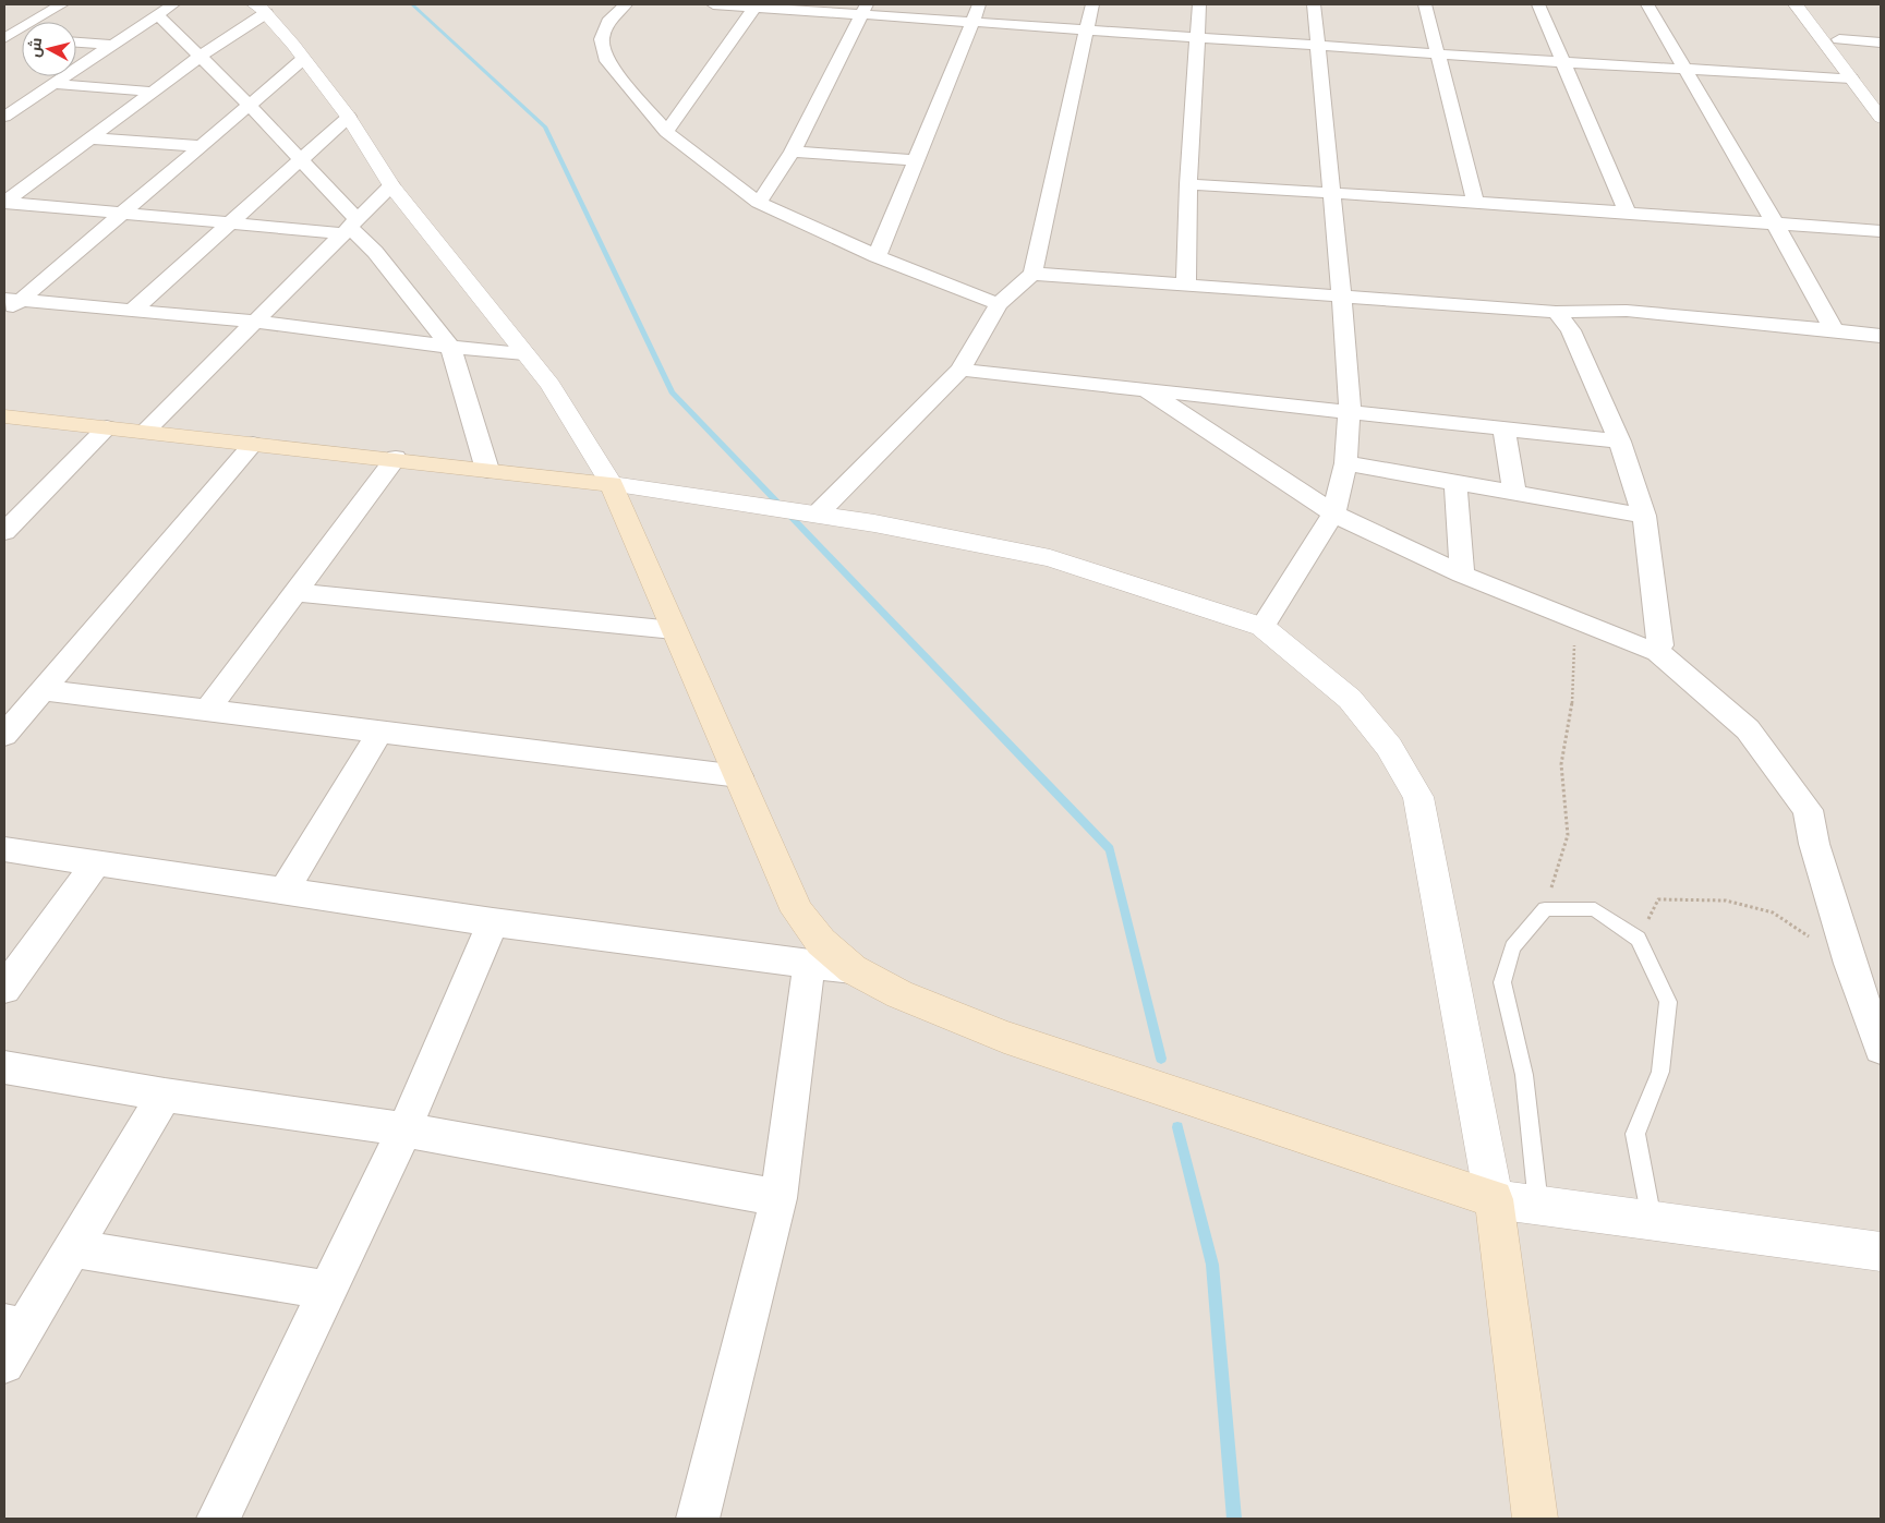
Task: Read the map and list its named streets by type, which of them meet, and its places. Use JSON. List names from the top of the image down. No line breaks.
{"north":"left"}
